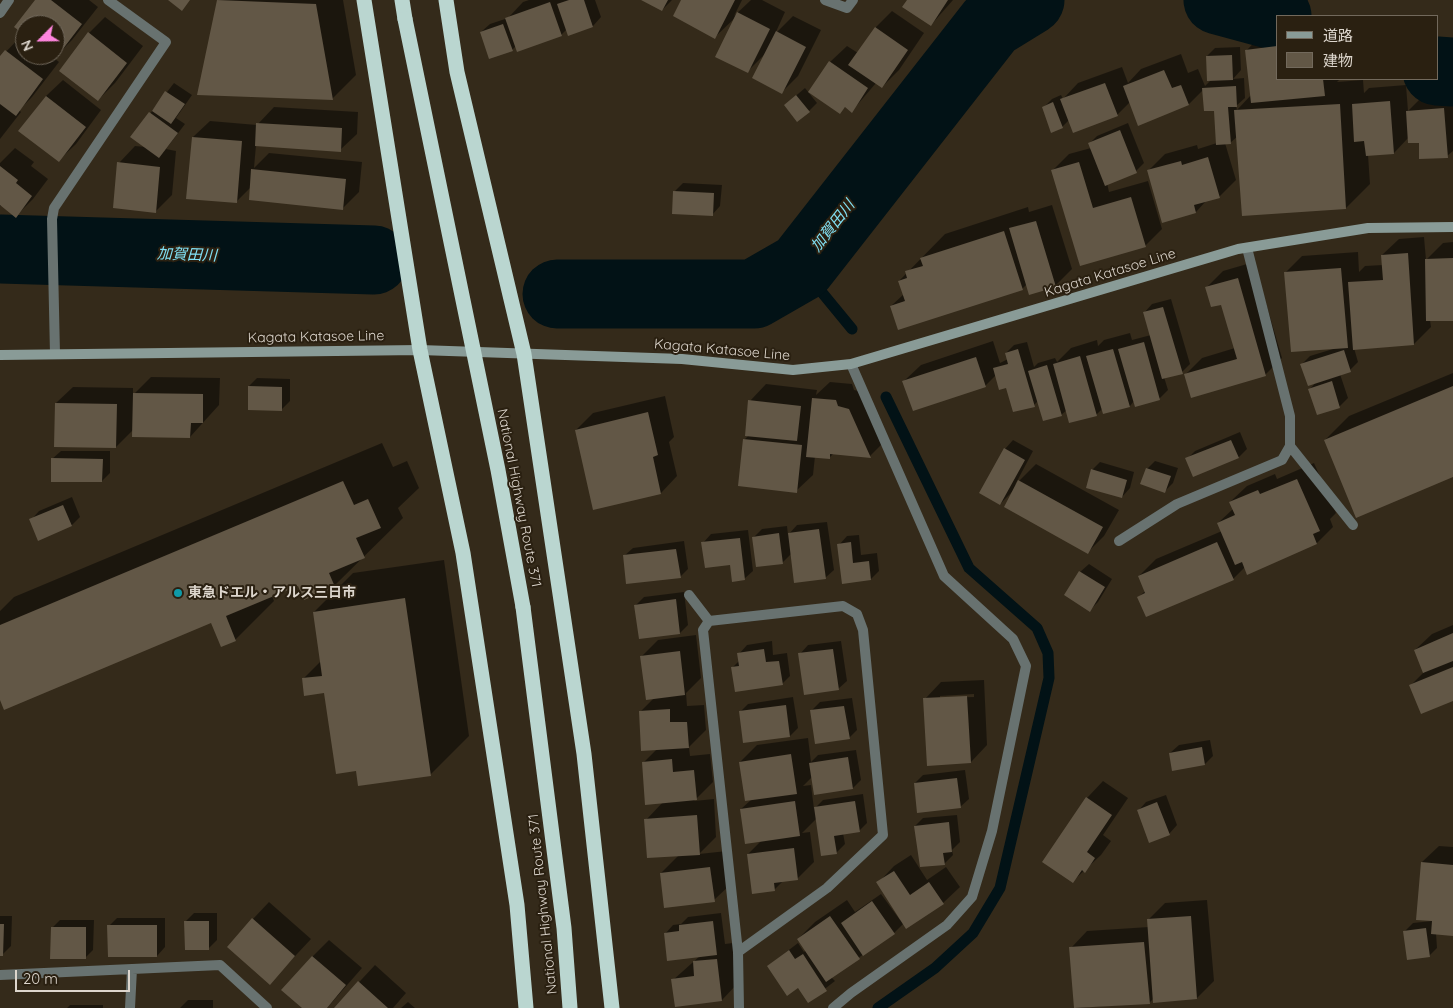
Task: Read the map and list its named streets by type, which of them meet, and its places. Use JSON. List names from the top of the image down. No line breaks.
{"streets":{"highway":["National Highway Route 371"],"main road":["Kagata Katasoe Line"]},"water":["加賀田川"],"places":["東急ドエル・アルス三日市"],"legend":["道路","建物"],"scale_bar":"20 m","north":"bottom left"}
